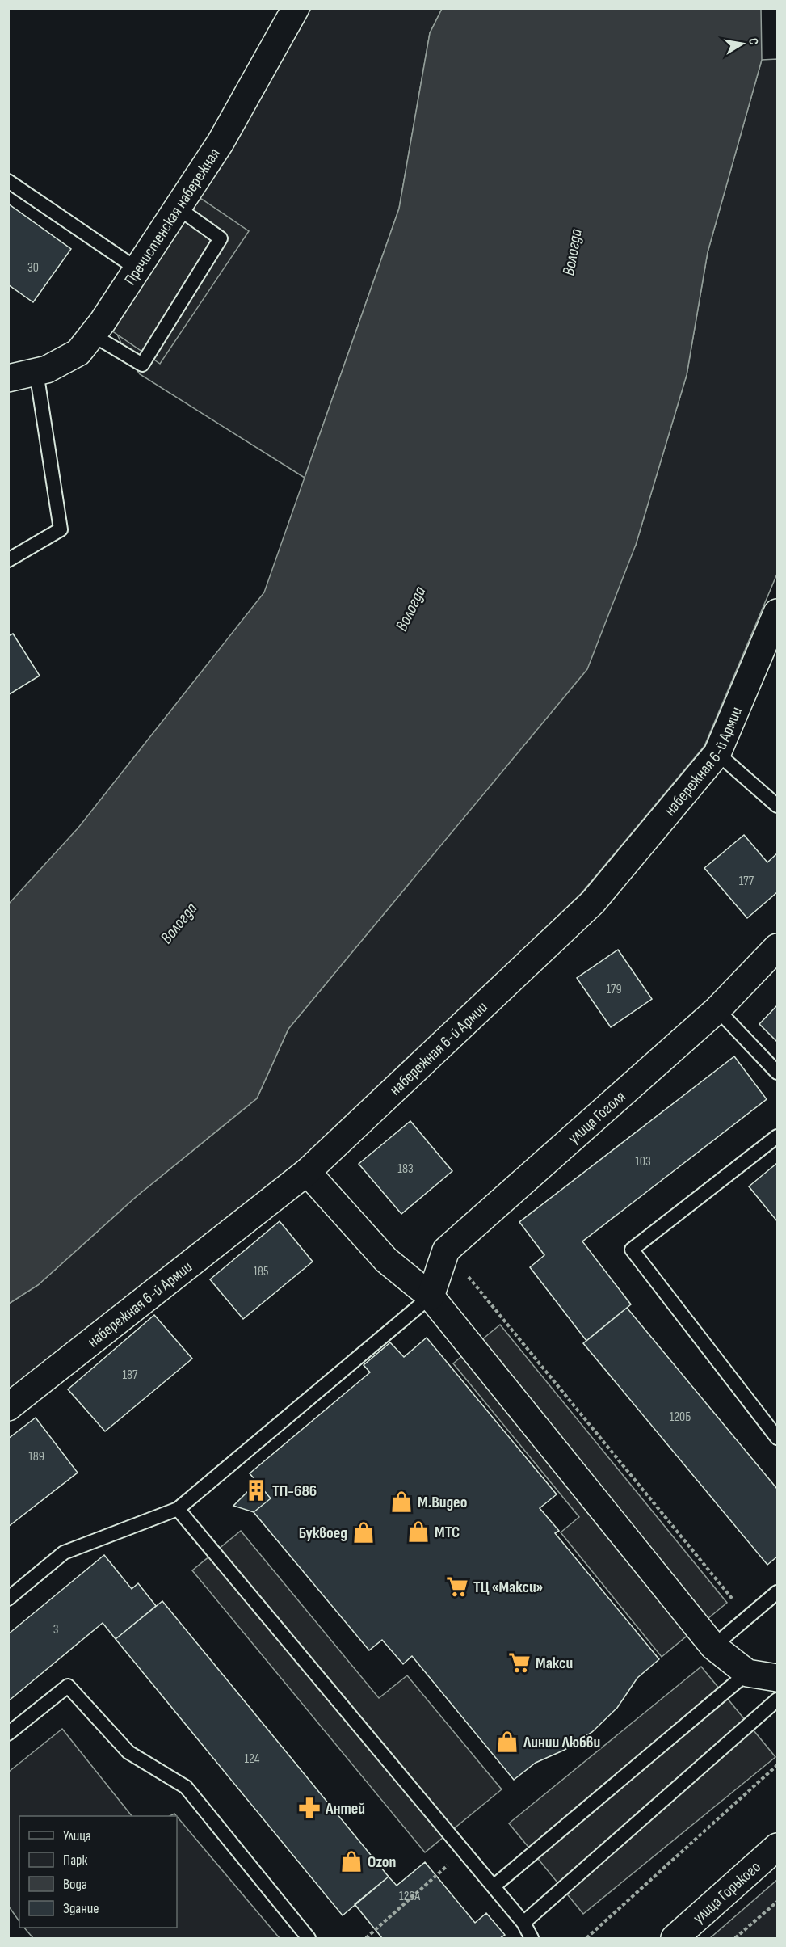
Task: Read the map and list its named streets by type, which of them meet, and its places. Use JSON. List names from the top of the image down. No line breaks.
{"streets":{"street":["Пречистенская набережная","набережная 6-й Армии","улица Гоголя","улица Горького"]},"water":["Вологда"],"places":{"building":["ТП-686"],"shop":["М.Видео","МТС","Буквоед","Линии Любви","Ozon"],"supermarket":["ТЦ «Макси»","Макси"],"pharmacy":["Антей"]},"house_numbers":["30","177","179","103","183","185","187","120Б","189","3","124","126А"],"legend":["Улица","Парк","Вода","Здание"],"north":"right"}
